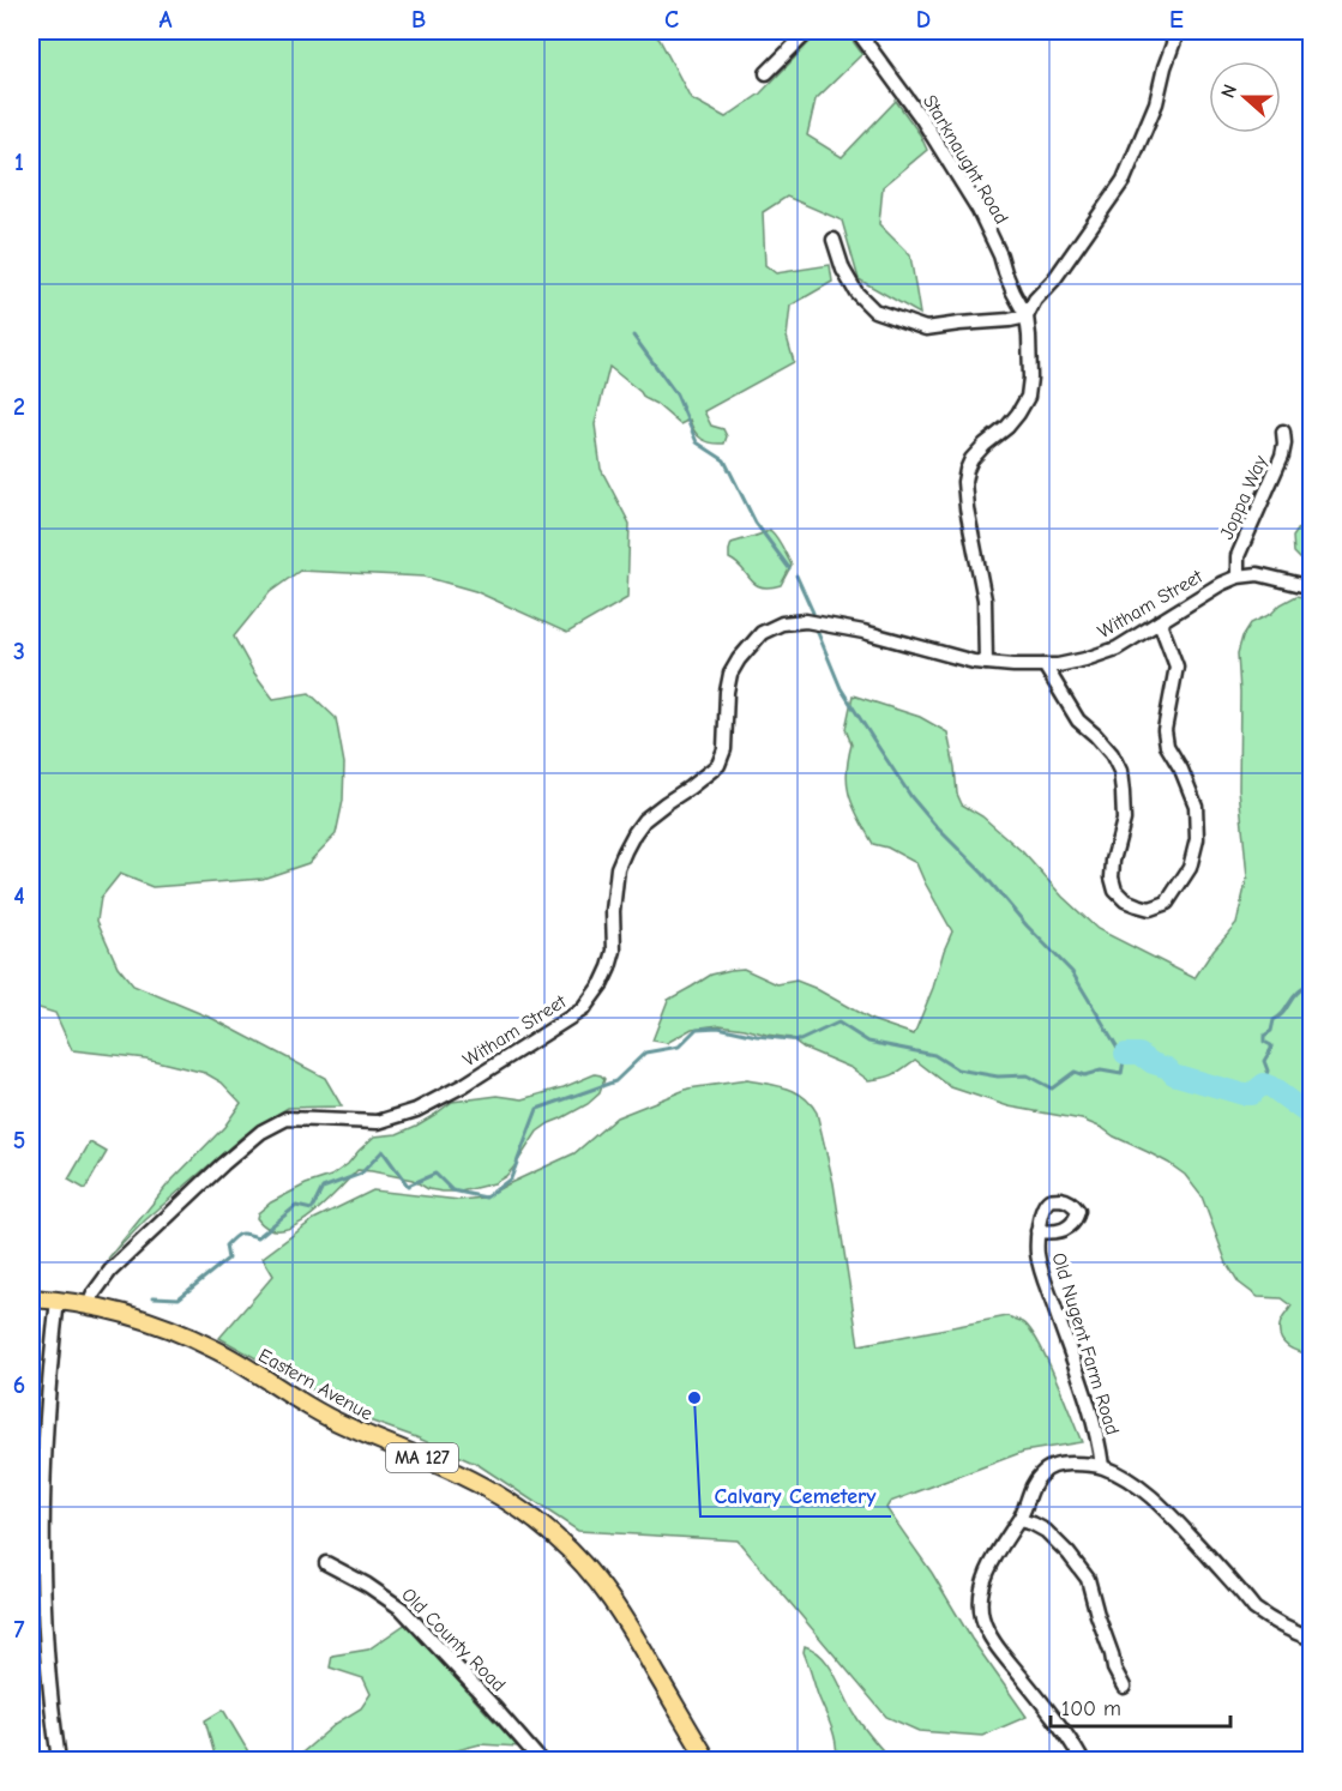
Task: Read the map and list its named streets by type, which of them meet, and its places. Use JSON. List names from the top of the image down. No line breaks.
{"streets":{"main road":["Eastern Avenue","MA 127"],"street":["Starknaught Road","Joppa Way","Witham Street","Old Nugent Farm Road","Old County Road"]},"crossings":[["Joppa Way","Witham Street"],["Witham Street","Eastern Avenue"]],"places":["Calvary Cemetery"],"scale_bar":"100 m","north":"left","grid":{"columns":["A","B","C","D","E"],"rows":["1","2","3","4","5","6","7"]}}
